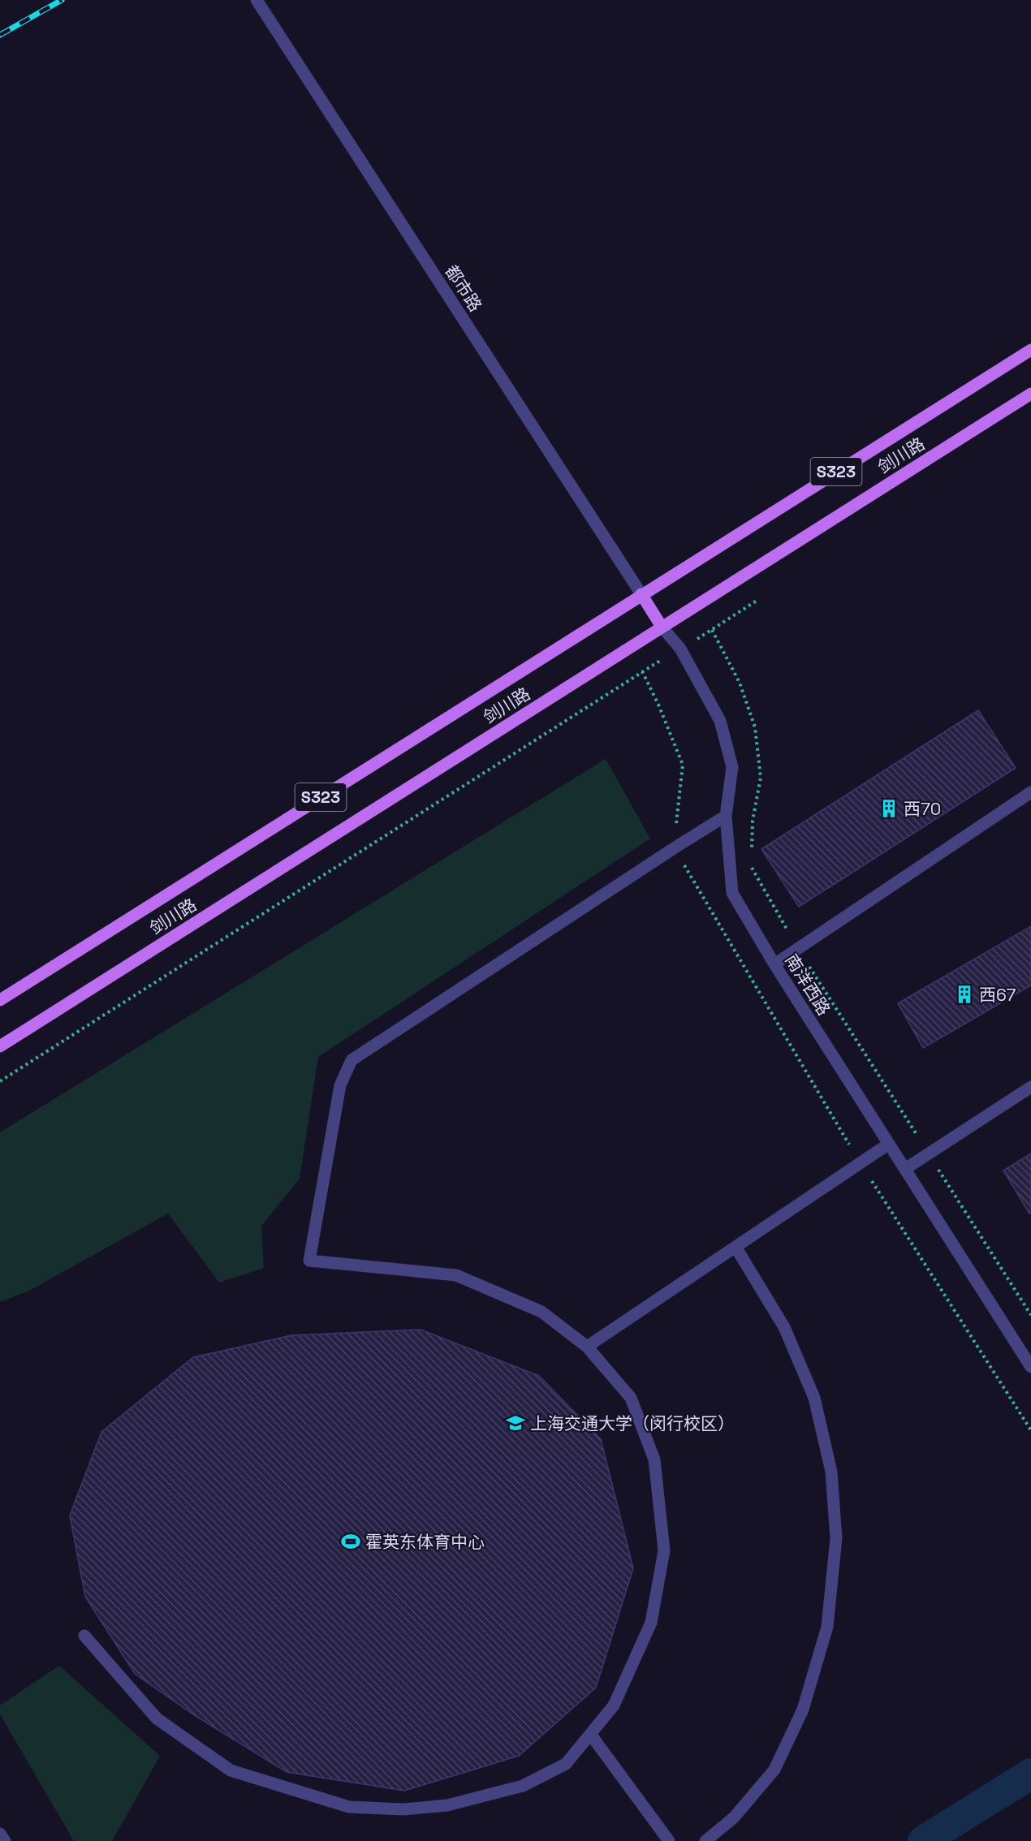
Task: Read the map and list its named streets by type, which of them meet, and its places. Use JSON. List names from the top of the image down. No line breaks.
{"streets":{"main road":["剑川路","S323","南洋西路"],"street":["都市路"]},"crossings":[["都市路","剑川路"],["都市路","南洋西路"],["剑川路","南洋西路"]],"places":{"building":["西70","西67"],"school or university":["上海交通大学（闵行校区）"],"sports":["霍英东体育中心"]}}
